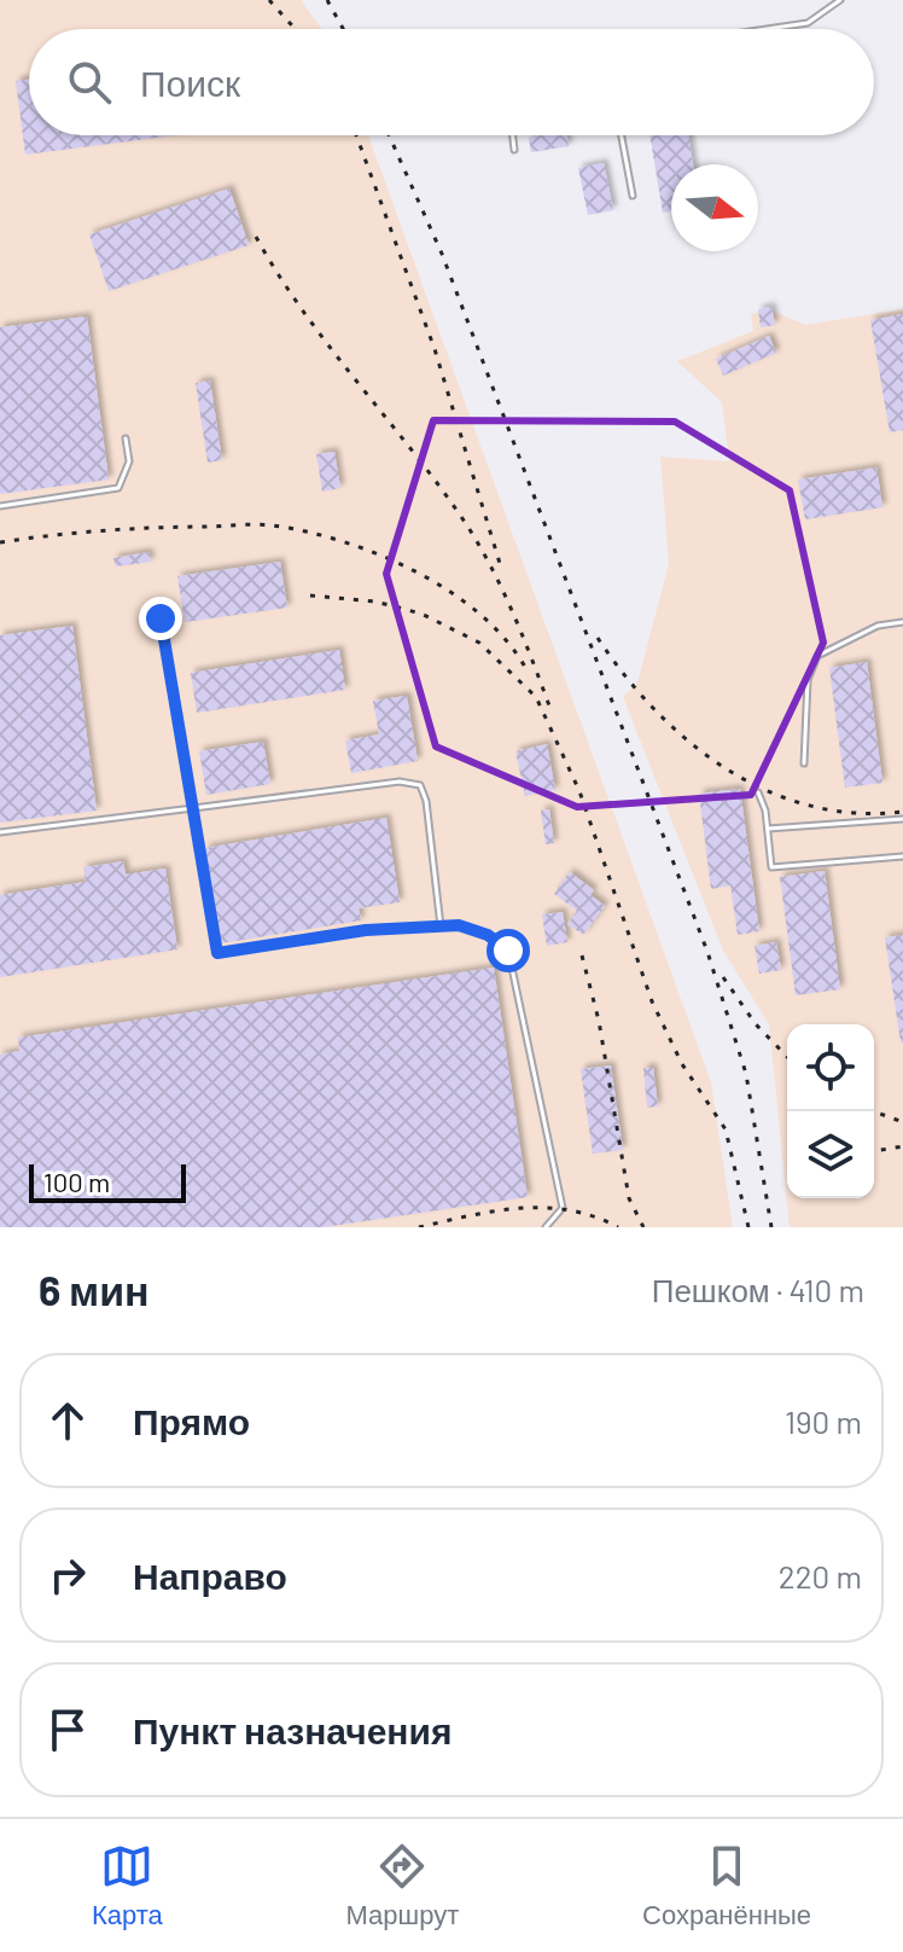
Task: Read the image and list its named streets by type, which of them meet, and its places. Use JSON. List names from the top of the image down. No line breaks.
{"scale_bar":"100 m","north":"right","page":{"search":"Поиск","scale":"100 m","heading":["6 мин","Пешком · 410 m"],"list":[["Прямо","190 m"],["Направо","220 m"],"Пункт назначения"],"nav":["Карта","Маршрут","Сохранённые"]}}
